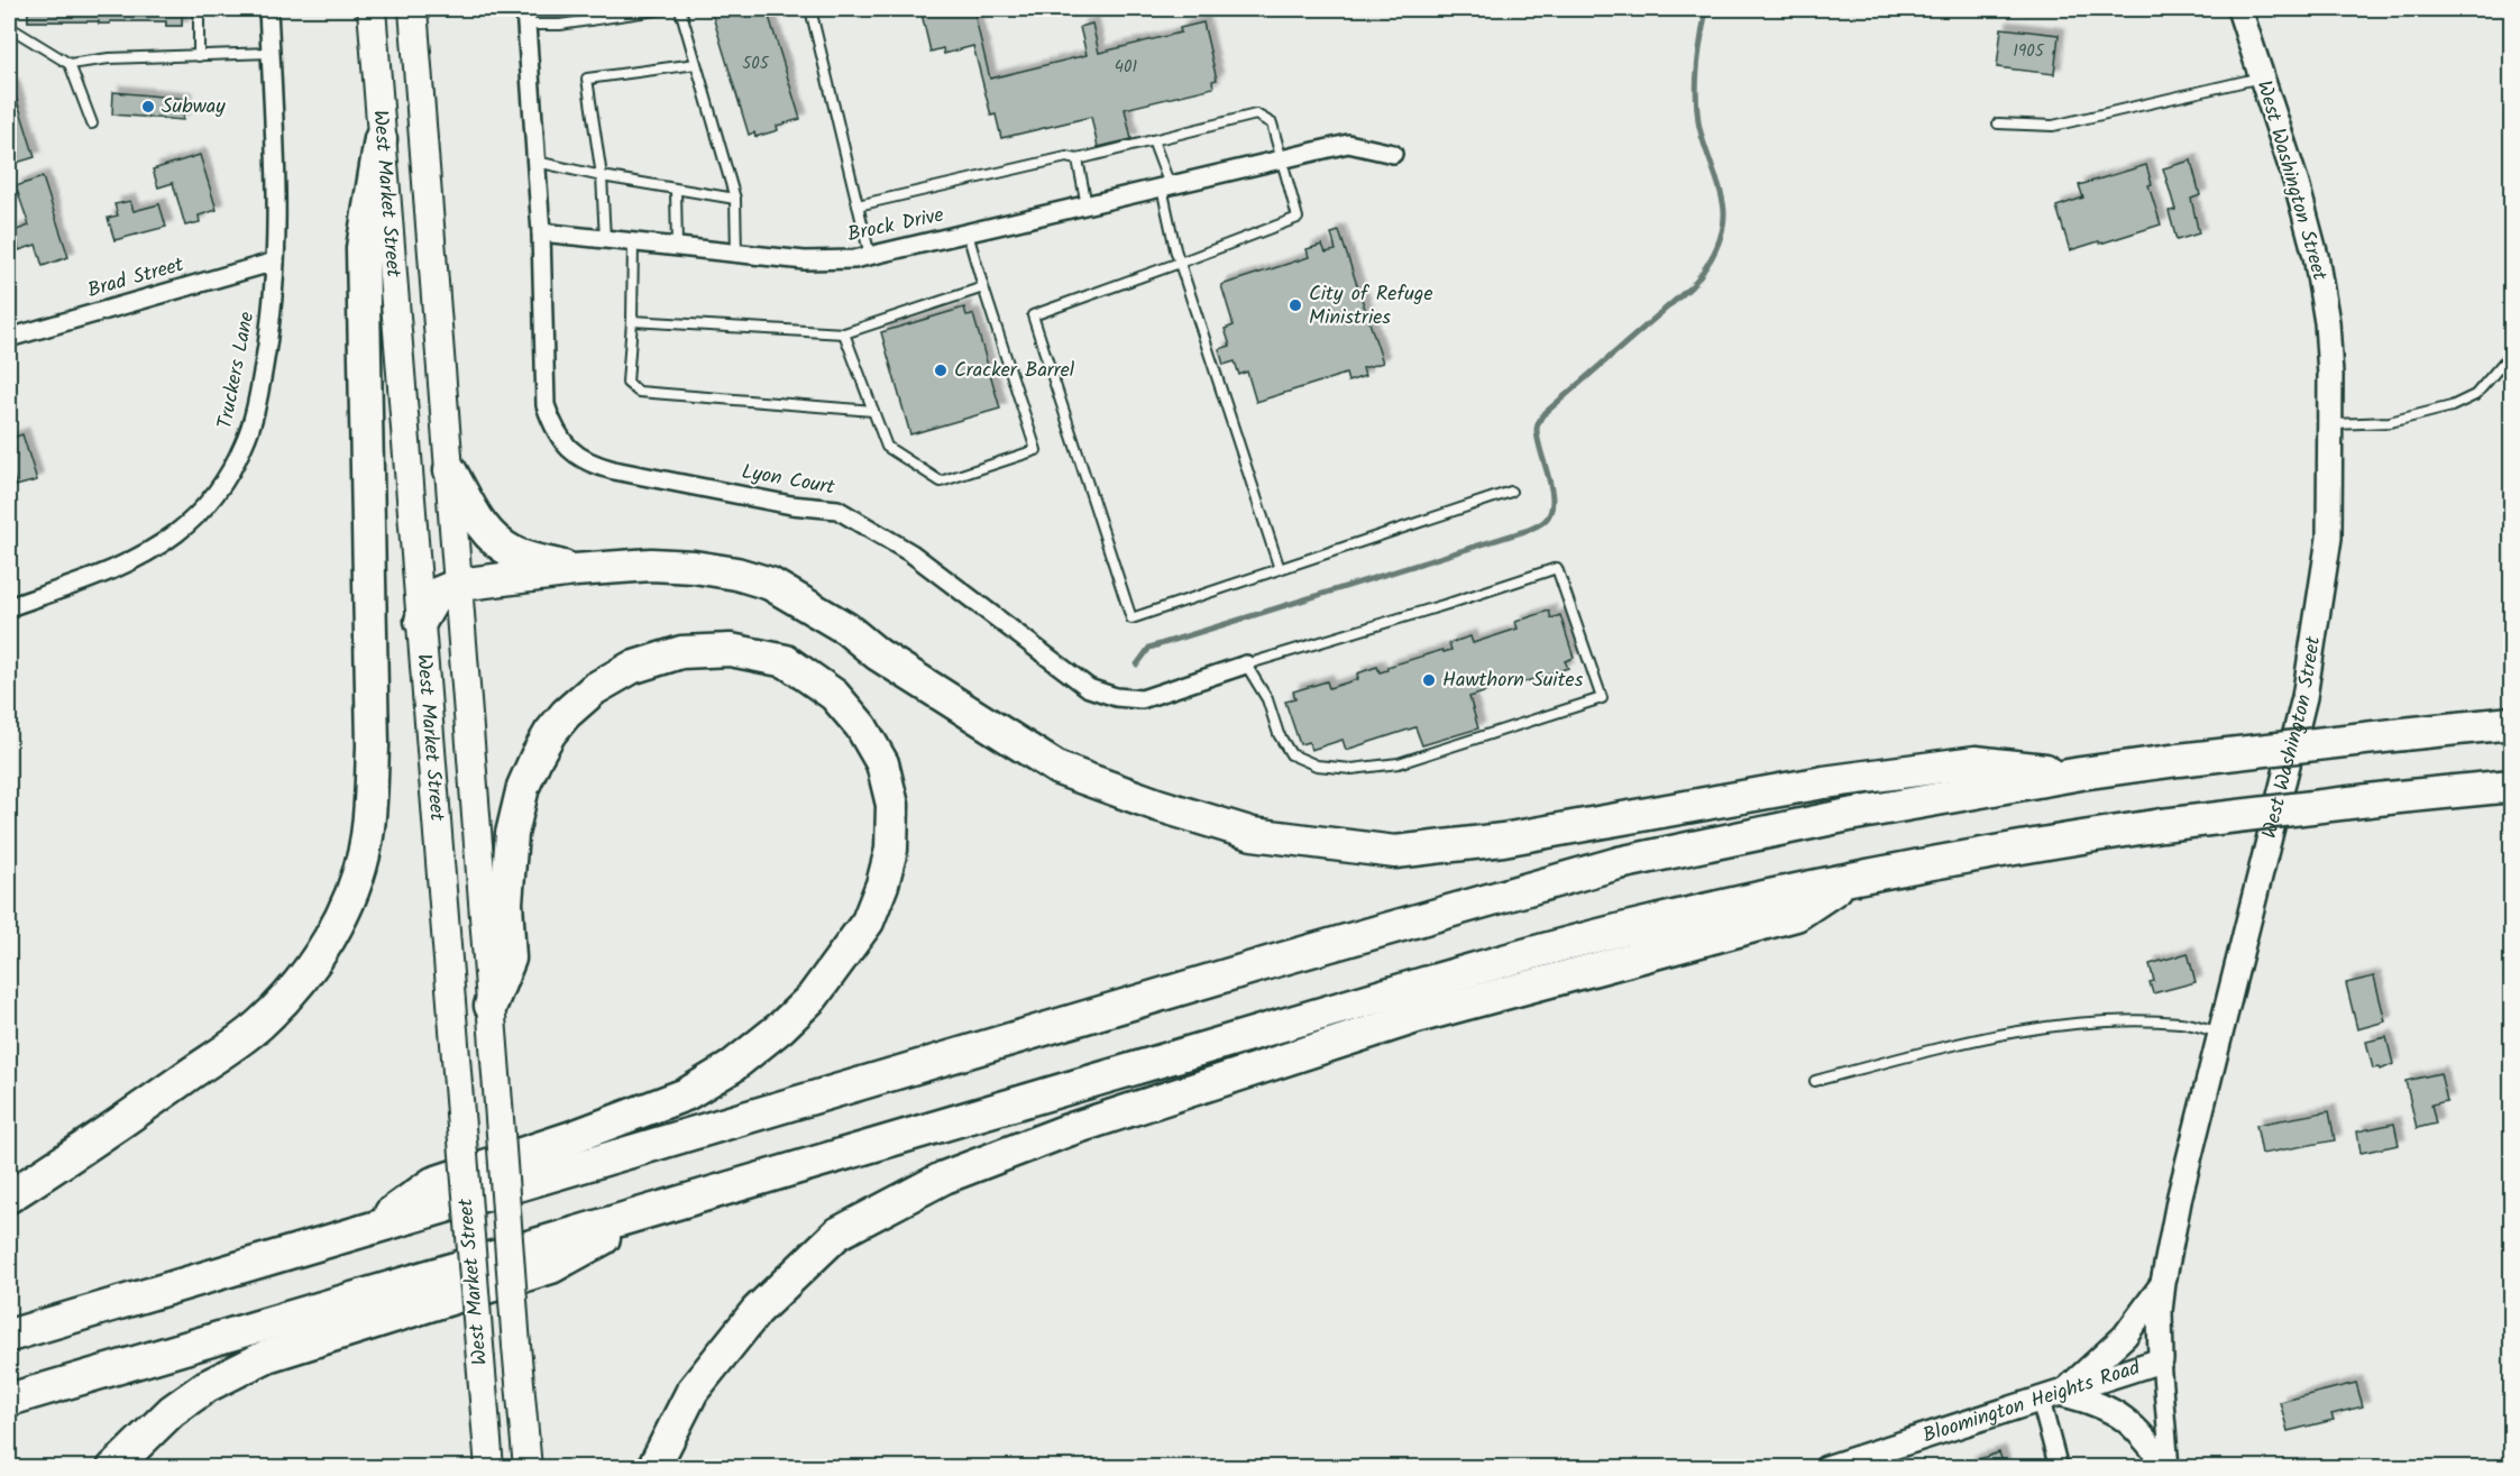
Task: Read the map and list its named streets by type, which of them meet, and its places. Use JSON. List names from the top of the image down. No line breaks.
{"streets":{"main road":["West Washington Street","West Market Street","Bloomington Heights Road"],"street":["Brock Drive","Brad Street","Truckers Lane","Lyon Court"]},"crossings":[["West Washington Street","Bloomington Heights Road"],["Brock Drive","Lyon Court"],["Brad Street","Truckers Lane"]],"places":["Subway","City of Refuge Ministries","Cracker Barrel","Hawthorn Suites"],"house_numbers":["1905","505","401"]}
